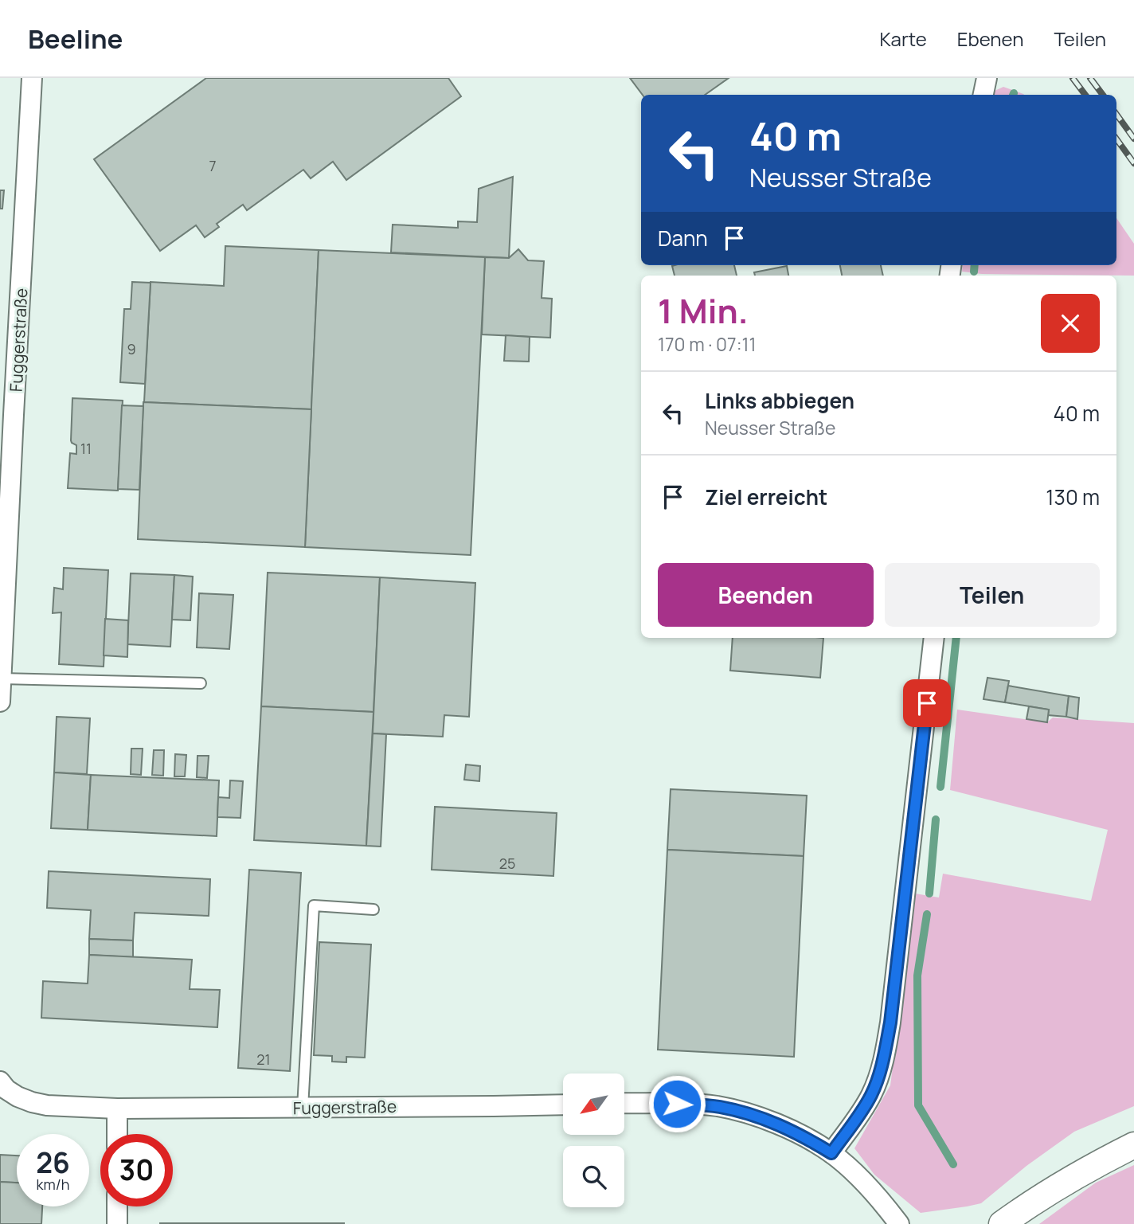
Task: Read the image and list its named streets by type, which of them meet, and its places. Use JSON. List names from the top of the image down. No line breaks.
{"streets":{"street":["Fuggerstraße"]},"house_numbers":["7","9","11","25","21"],"north":"bottom left","page":{"header":"Beeline","nav":["Karte","Ebenen","Teilen"],"turn":["40 m","Neusser Straße"],"then":"Dann","heading":["1 Min.","170 m · 07:11"],"list":[{"name":"Links abbiegen","note":"Neusser Straße","value":"40 m"},{"name":"Ziel erreicht","value":"130 m"}],"buttons":["Beenden","Teilen"],"speed":"26 km/h","limit":"30"}}
